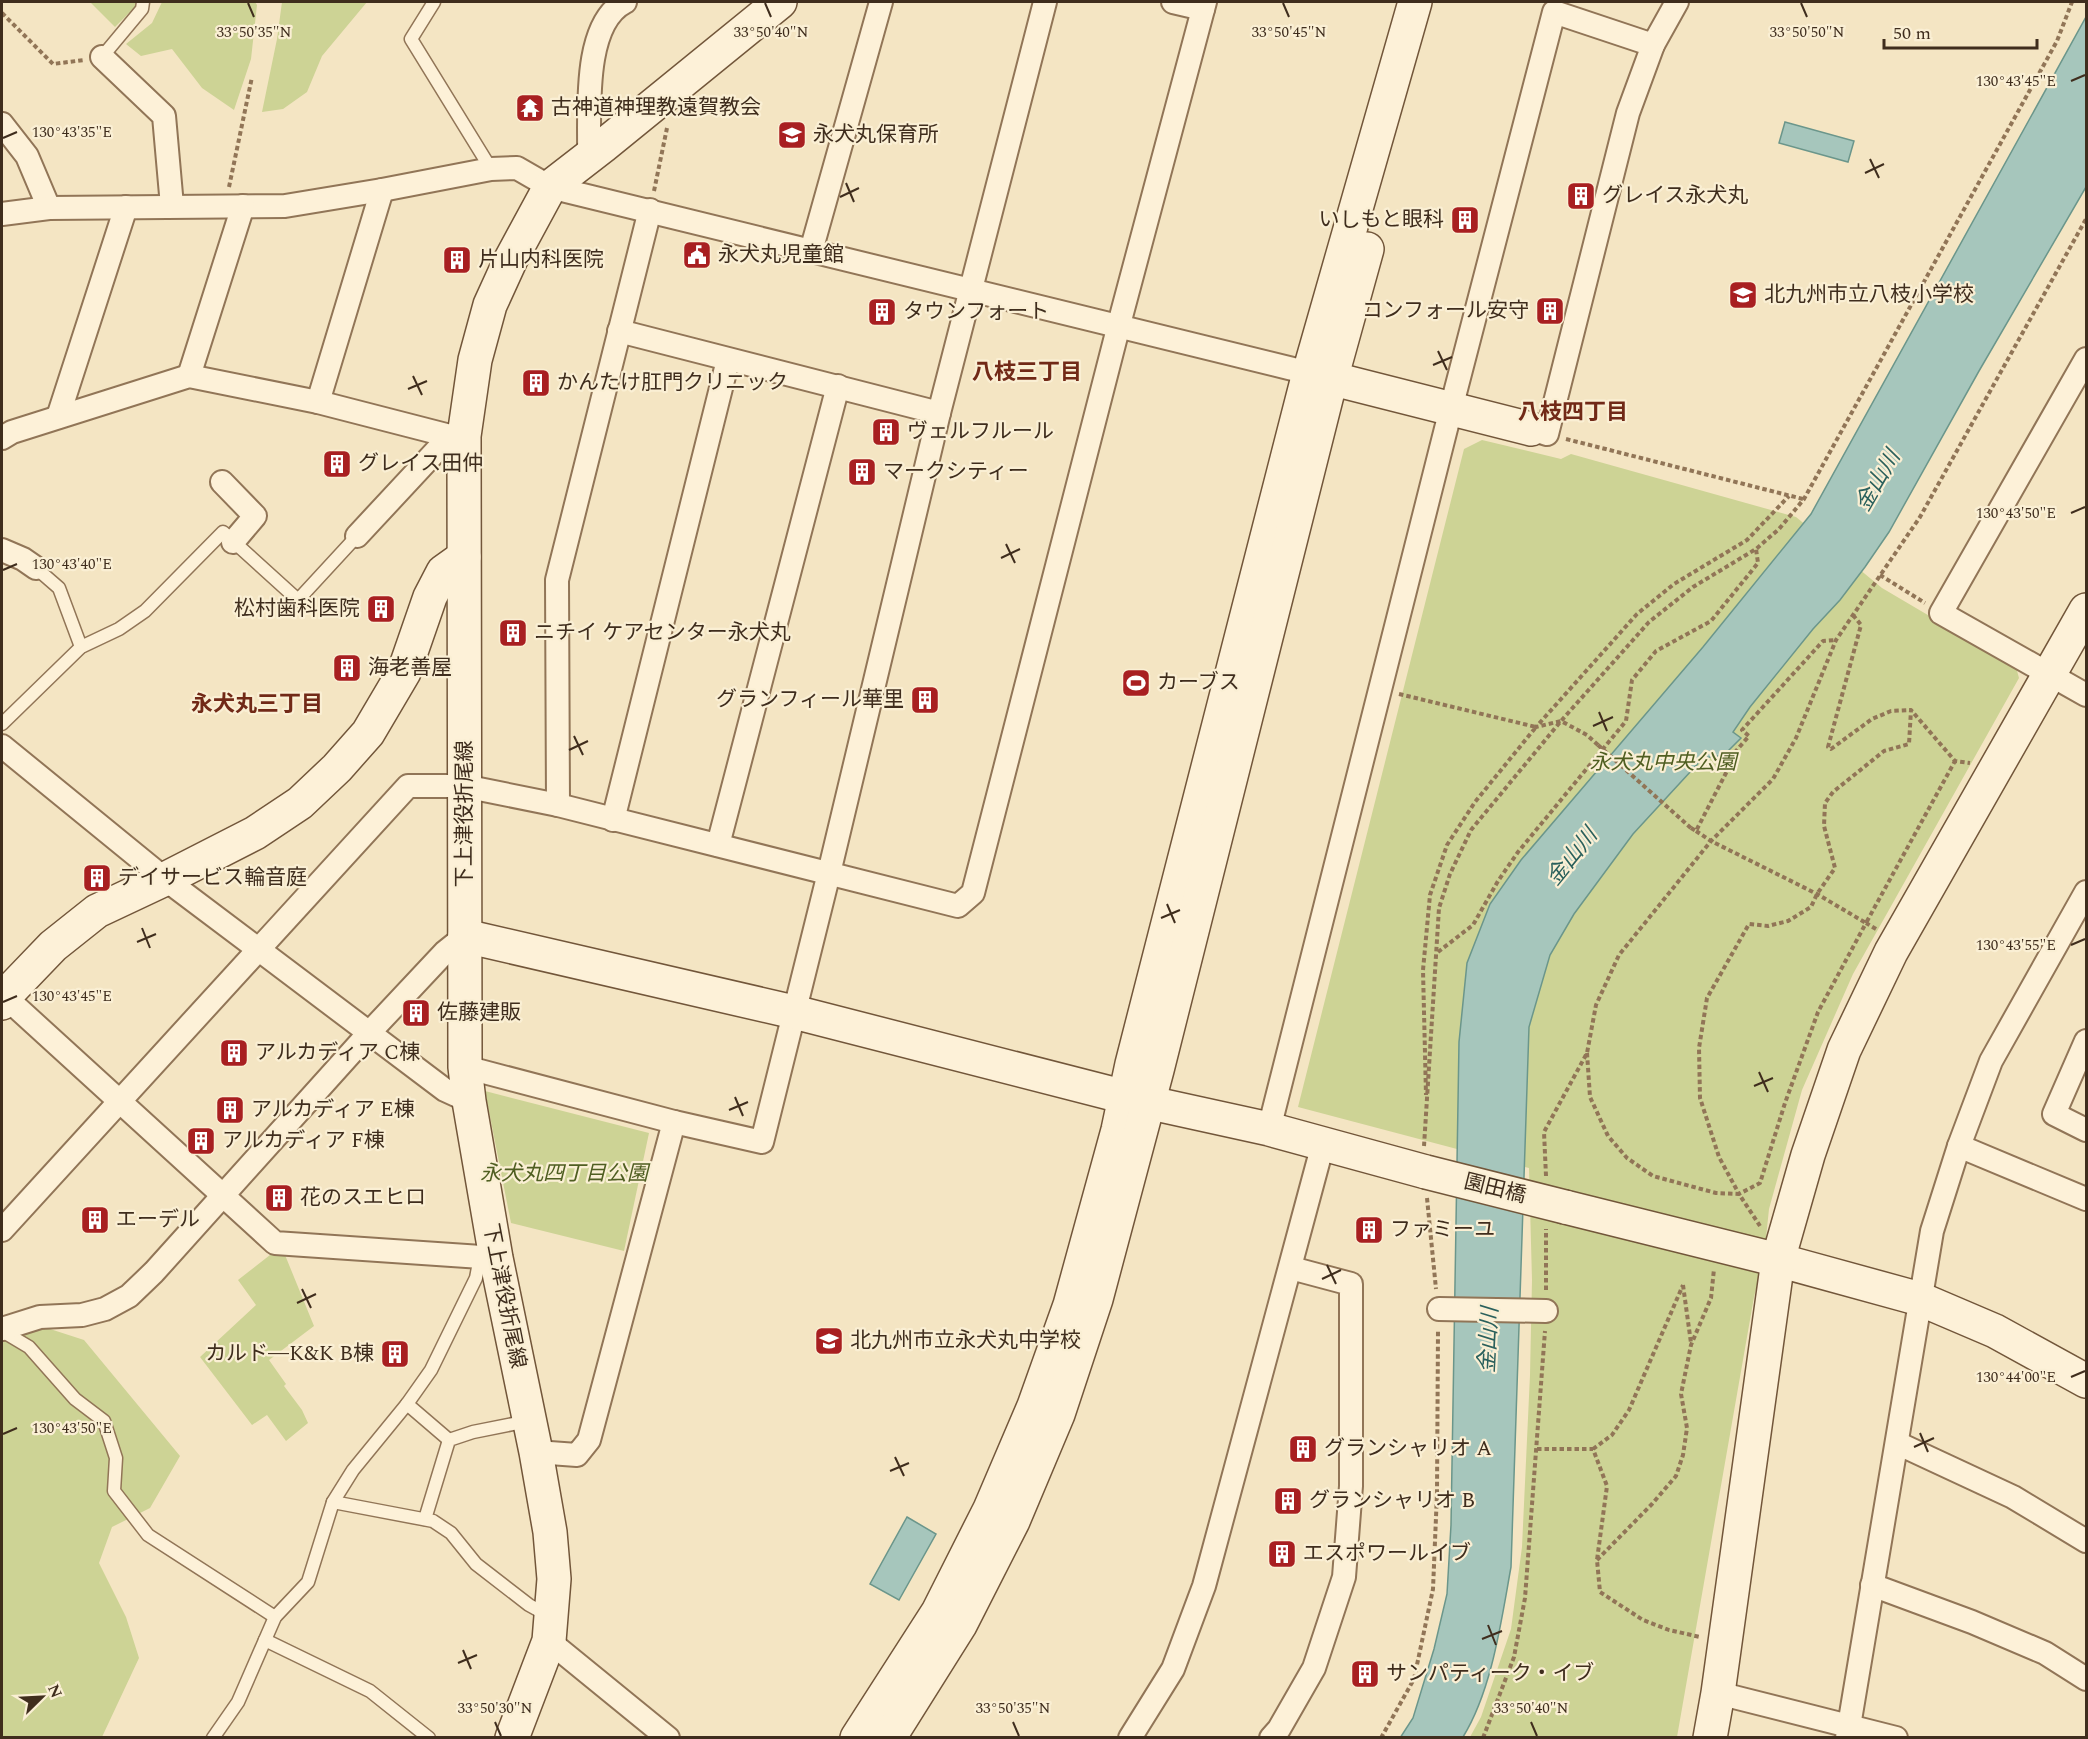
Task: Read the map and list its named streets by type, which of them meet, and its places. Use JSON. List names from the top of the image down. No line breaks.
{"streets":{"street":["下上津役折尾線","園田橋"]},"crossings":[["下上津役折尾線","園田橋"]],"districts":["八枝三丁目","八枝四丁目","永犬丸三丁目"],"water":["金山川"],"parks":["永犬丸中央公園","永犬丸四丁目公園"],"places":{"temple":["古神道神理教遠賀教会"],"school or university":["永犬丸保育所","北九州市立八枝小学校","北九州市立永犬丸中学校"],"building":["グレイス永犬丸","いしもと眼科","片山内科医院","コンフォール安守","タウンフォート","かんたけ肛門クリニック","ヴェルフルール","グレイス田仲","マークシティー","松村歯科医院","ニチイ ケアセンター永犬丸","海老善屋","グランフィール華里","デイサービス輪音庭","佐藤建販","アルカディア C棟","アルカディア E棟","アルカディア F棟","花のスエヒロ","エーデル","ファミーユ","カルド―K&K B棟","グランシャリオ A","グランシャリオ B","エスポワールイブ","サンパティーク・イブ"],"public building":["永犬丸児童館"],"sports":["カーブス"]},"scale_bar":"50 m","north":"top right","coordinates":["33°50'40\"N","33°50'50\"N","33°50'35\"N","33°50'45\"N","130°43'45\"E","130°43'35\"E","130°43'50\"E","130°43'40\"E","130°43'55\"E","130°44'00\"E","33°50'30\"N"]}
